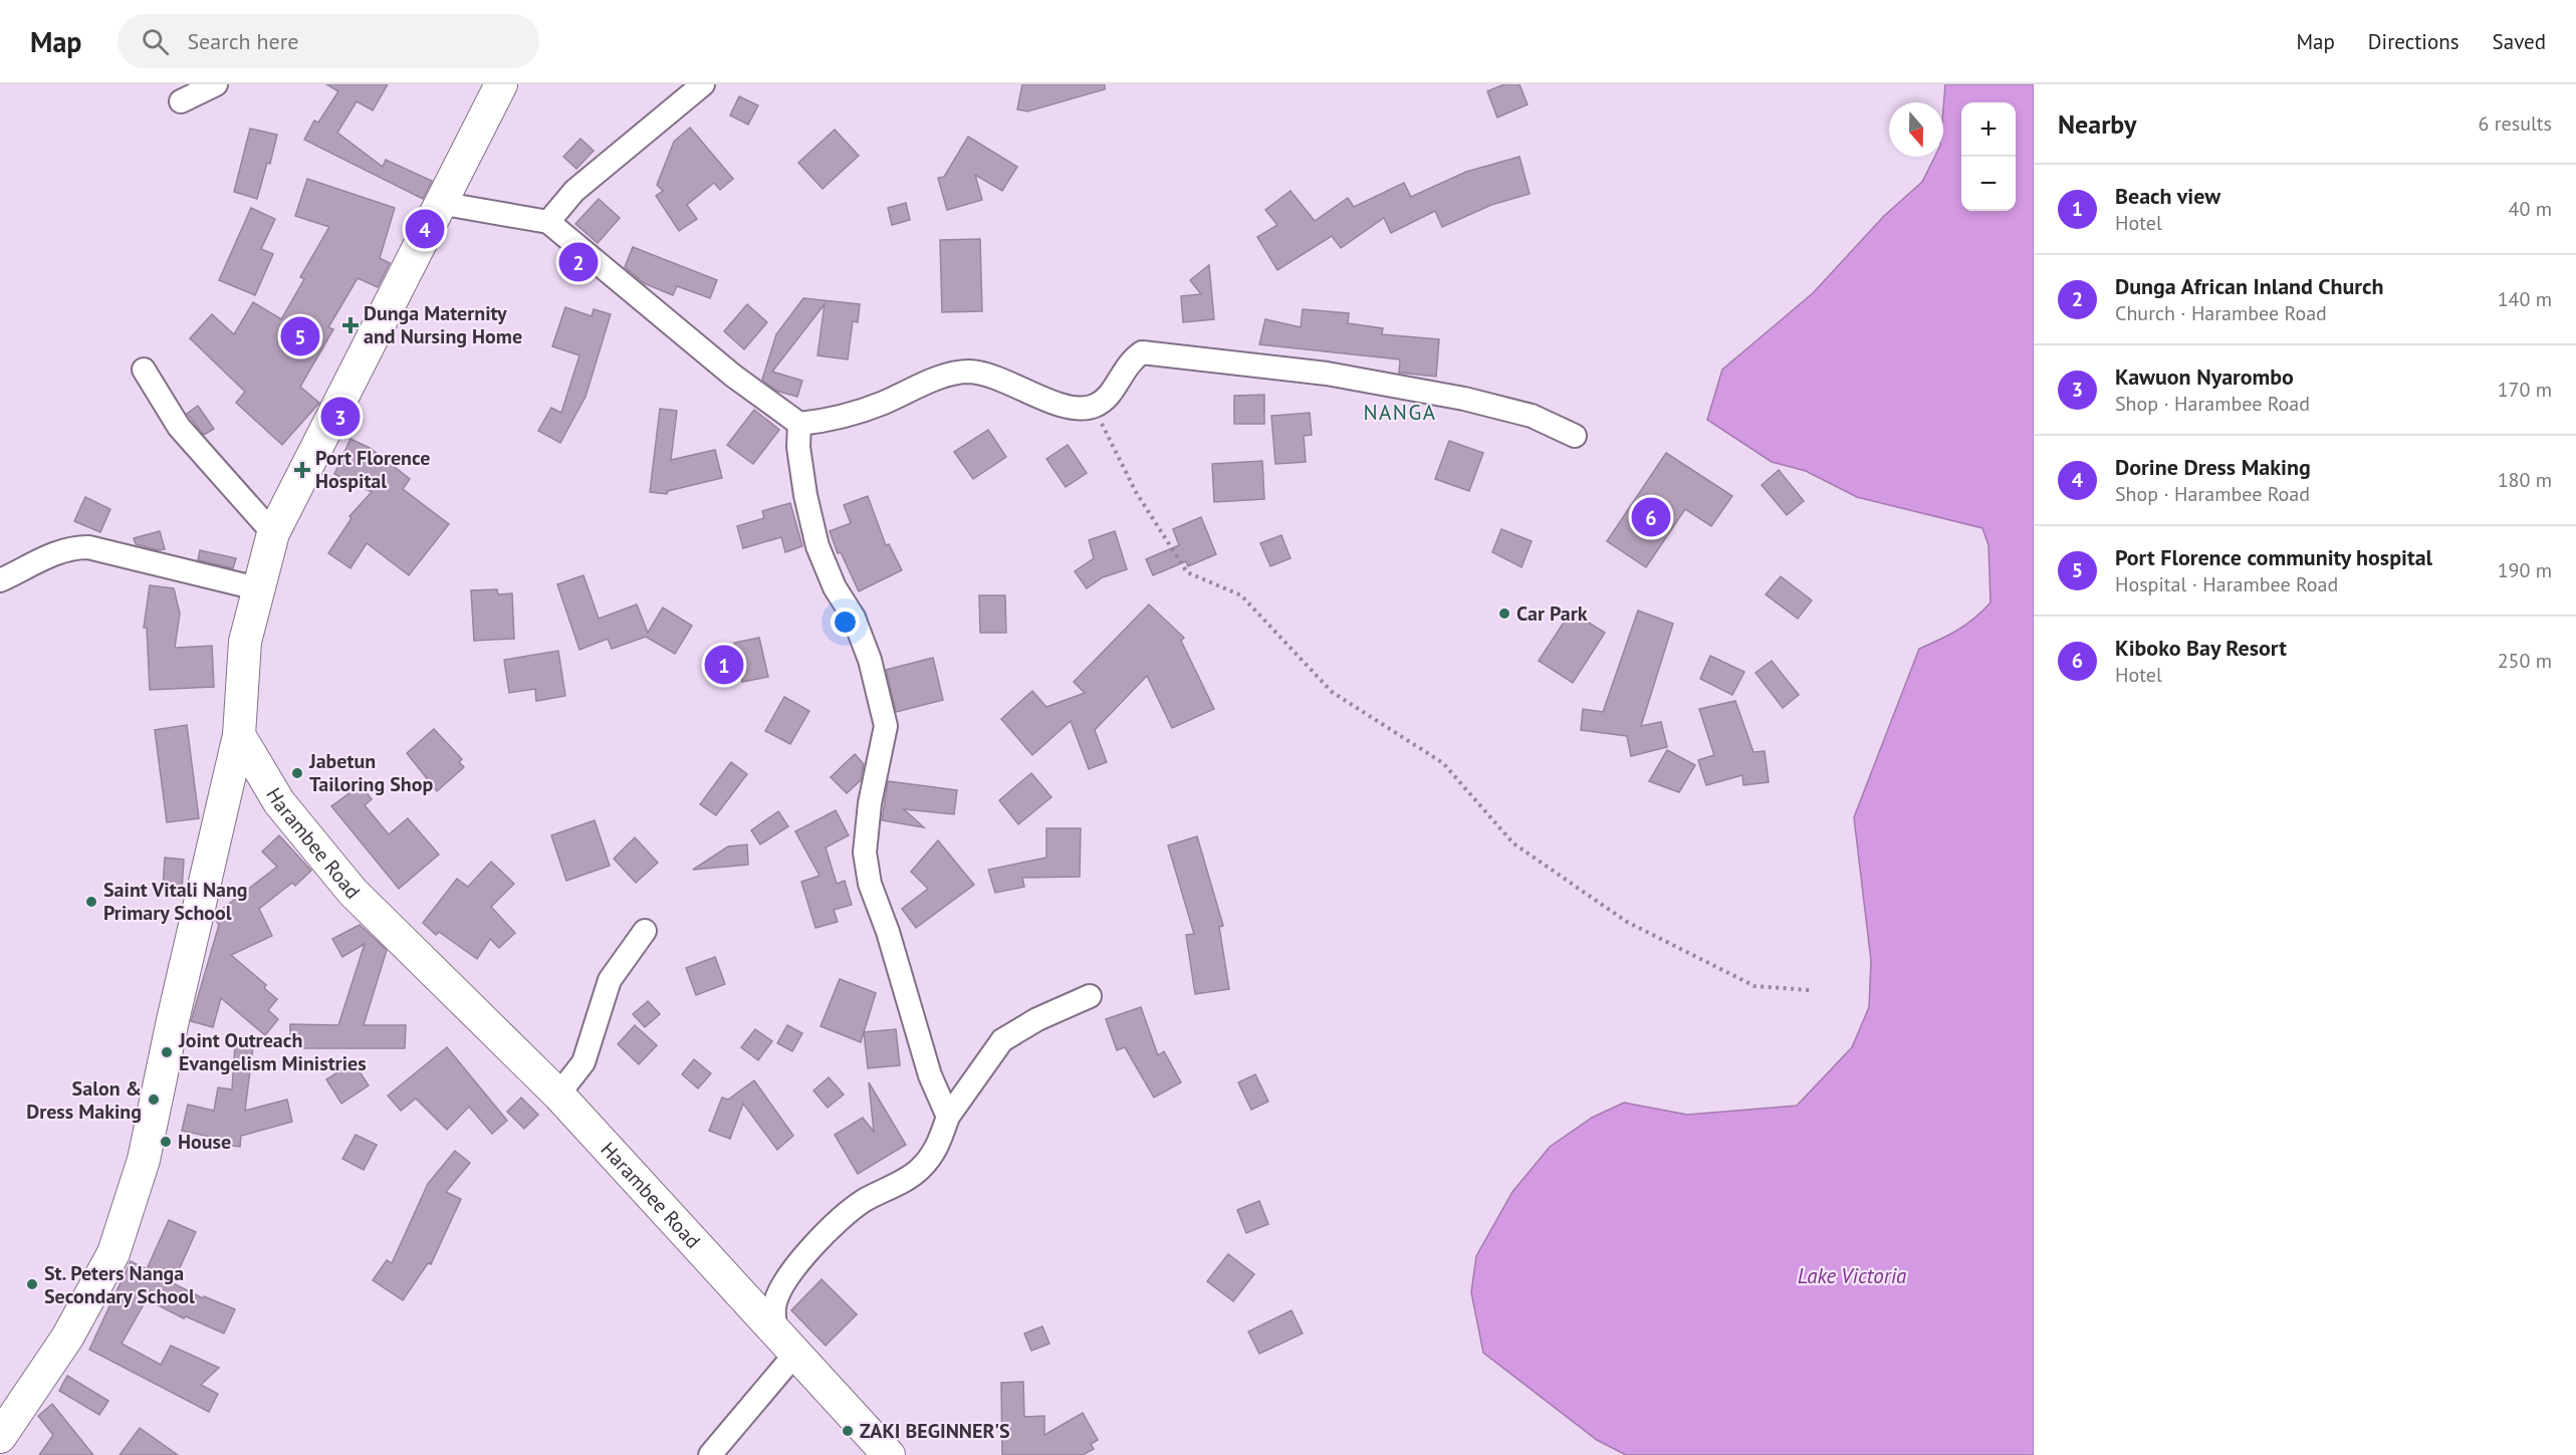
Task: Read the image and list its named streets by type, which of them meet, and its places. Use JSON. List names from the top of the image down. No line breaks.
{"streets":{"main road":["Harambee Road"]},"districts":["NANGA"],"water":["Lake Victoria"],"places":{"health":["Dunga Maternity and Nursing Home","Port Florence Hospital"],"other":["Car Park","Jabetun Tailoring Shop","Saint Vitali Nang Primary School","Joint Outreach Evangelism Ministries","Salon & Dress Making","House","St. Peters Nanga Secondary School","ZAKI BEGINNER'S"]},"north":"bottom","page":{"header":"Map","search":"Search here","nav":["Map","Directions","Saved"],"heading":["Nearby","6 results"],"map_buttons":["+","−"],"list":[{"mark":"1","name":"Beach view","note":"Hotel","value":"40 m"},{"mark":"2","name":"Dunga African Inland Church","note":"Church · Harambee Road","value":"140 m"},{"mark":"3","name":"Kawuon Nyarombo","note":"Shop · Harambee Road","value":"170 m"},{"mark":"4","name":"Dorine Dress Making","note":"Shop · Harambee Road","value":"180 m"},{"mark":"5","name":"Port Florence community hospital","note":"Hospital · Harambee Road","value":"190 m"},{"mark":"6","name":"Kiboko Bay Resort","note":"Hotel","value":"250 m"}],"pins":["4","2","5","3","6","1"]}}
